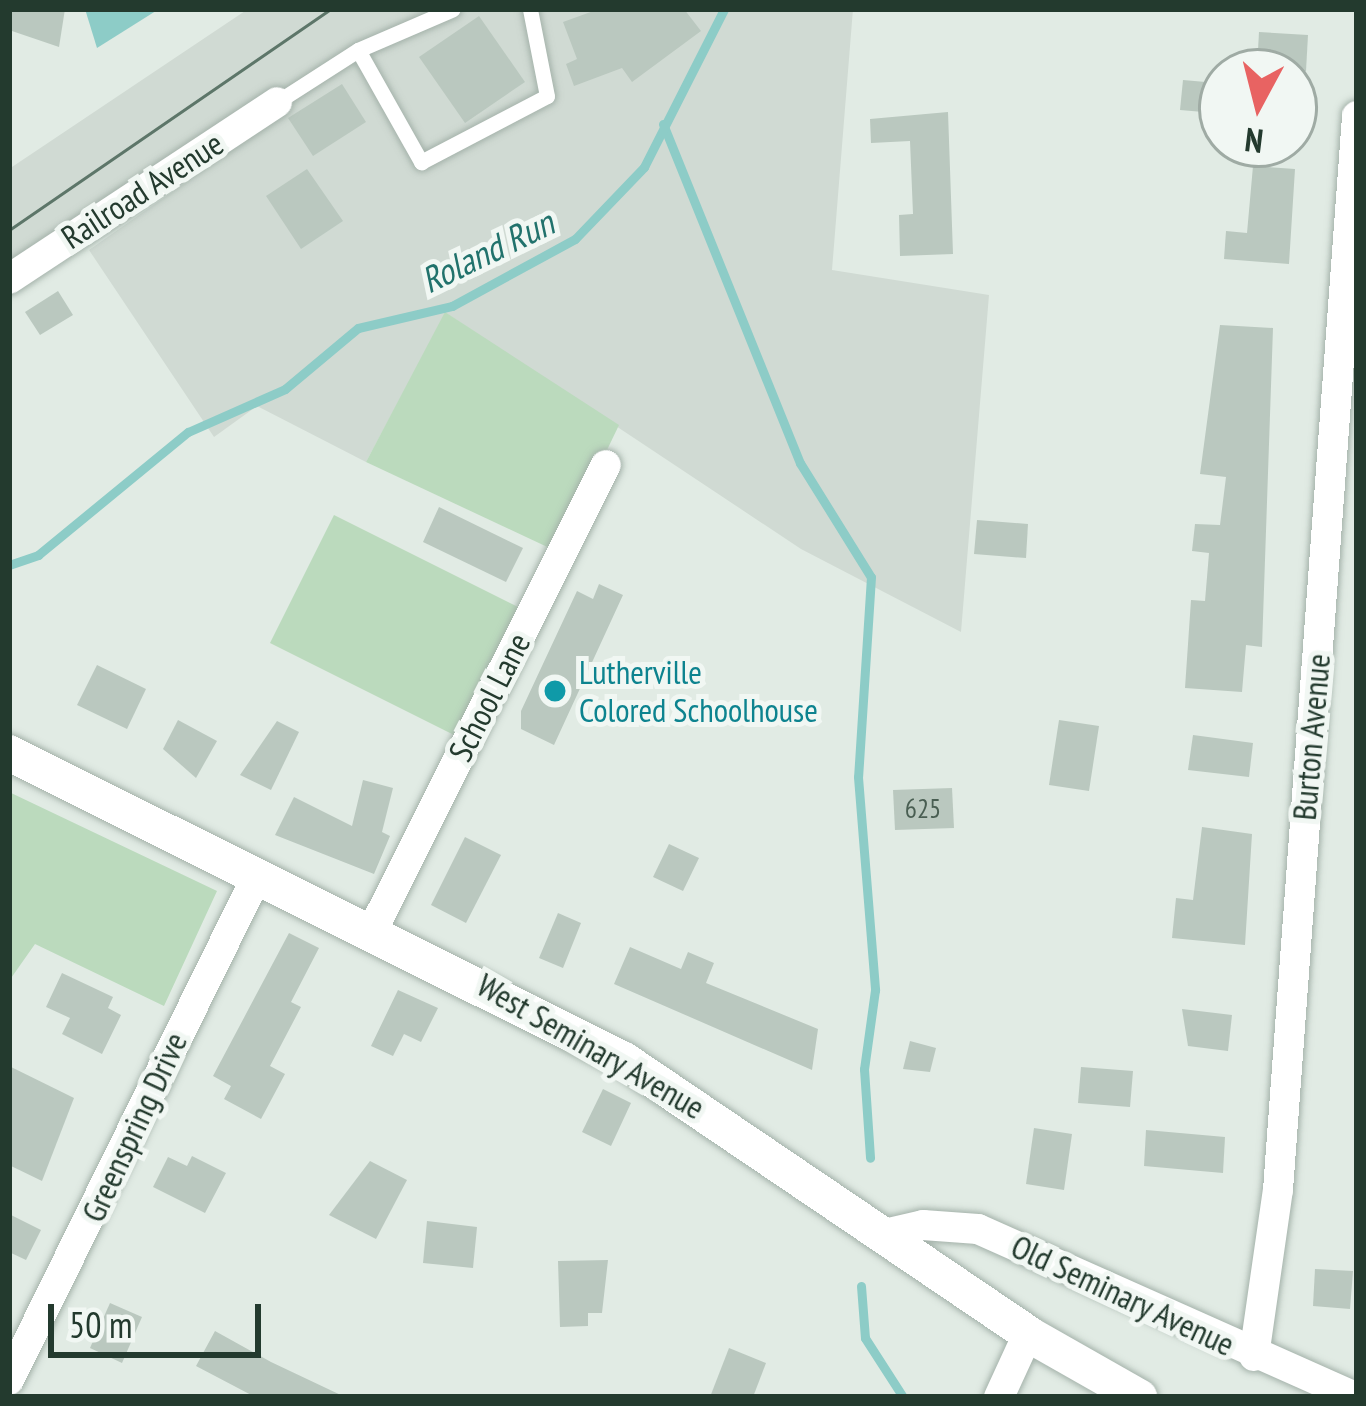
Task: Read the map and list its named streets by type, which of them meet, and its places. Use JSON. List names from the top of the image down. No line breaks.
{"streets":{"main road":["West Seminary Avenue"],"street":["Railroad Avenue","School Lane","Burton Avenue","Greenspring Drive","Old Seminary Avenue"]},"crossings":[["School Lane","West Seminary Avenue"],["Burton Avenue","Old Seminary Avenue"],["West Seminary Avenue","Greenspring Drive"],["West Seminary Avenue","Old Seminary Avenue"]],"water":["Roland Run"],"places":["Lutherville Colored Schoolhouse"],"house_numbers":["625"],"scale_bar":"50 m","north":"bottom"}
